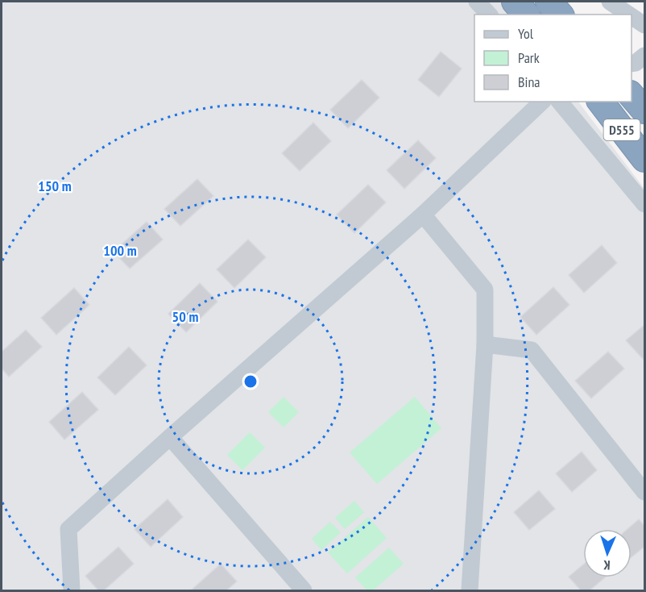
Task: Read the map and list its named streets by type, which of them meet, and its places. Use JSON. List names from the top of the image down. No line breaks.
{"streets":{"highway":["D555"]},"legend":["Yol","Park","Bina"],"north":"bottom","rings":["150 m","100 m","50 m"]}
